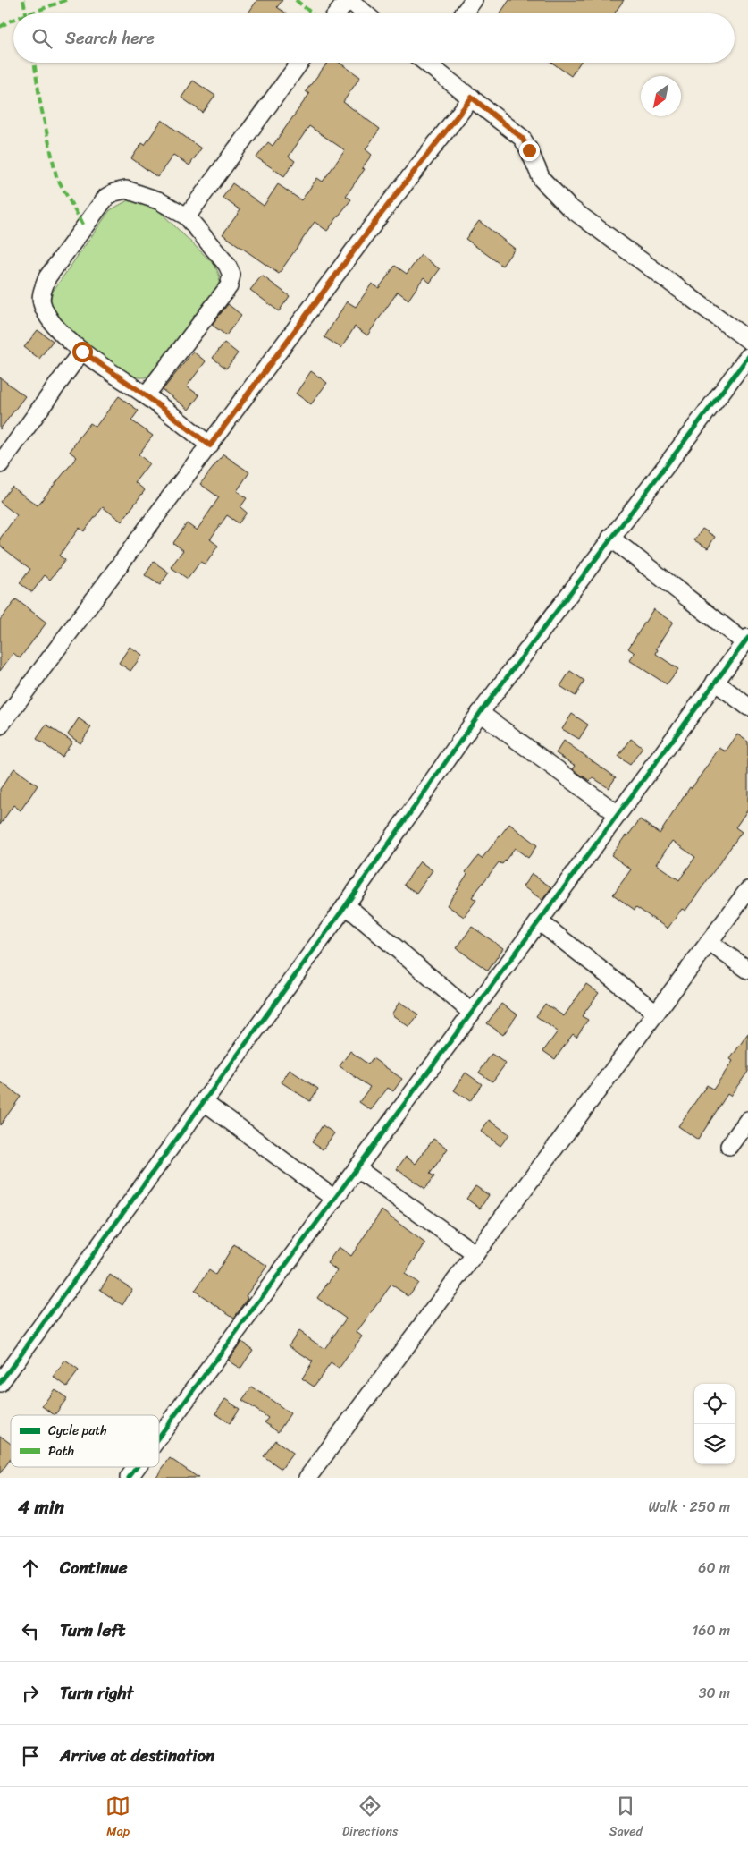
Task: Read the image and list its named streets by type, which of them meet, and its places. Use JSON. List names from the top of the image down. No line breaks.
{"legend":["Cycle path","Path"],"north":"bottom left","page":{"search":"Search here","heading":["4 min","Walk · 250 m"],"list":[["Continue","60 m"],["Turn left","160 m"],["Turn right","30 m"],"Arrive at destination"],"nav":["Map","Directions","Saved"]}}
